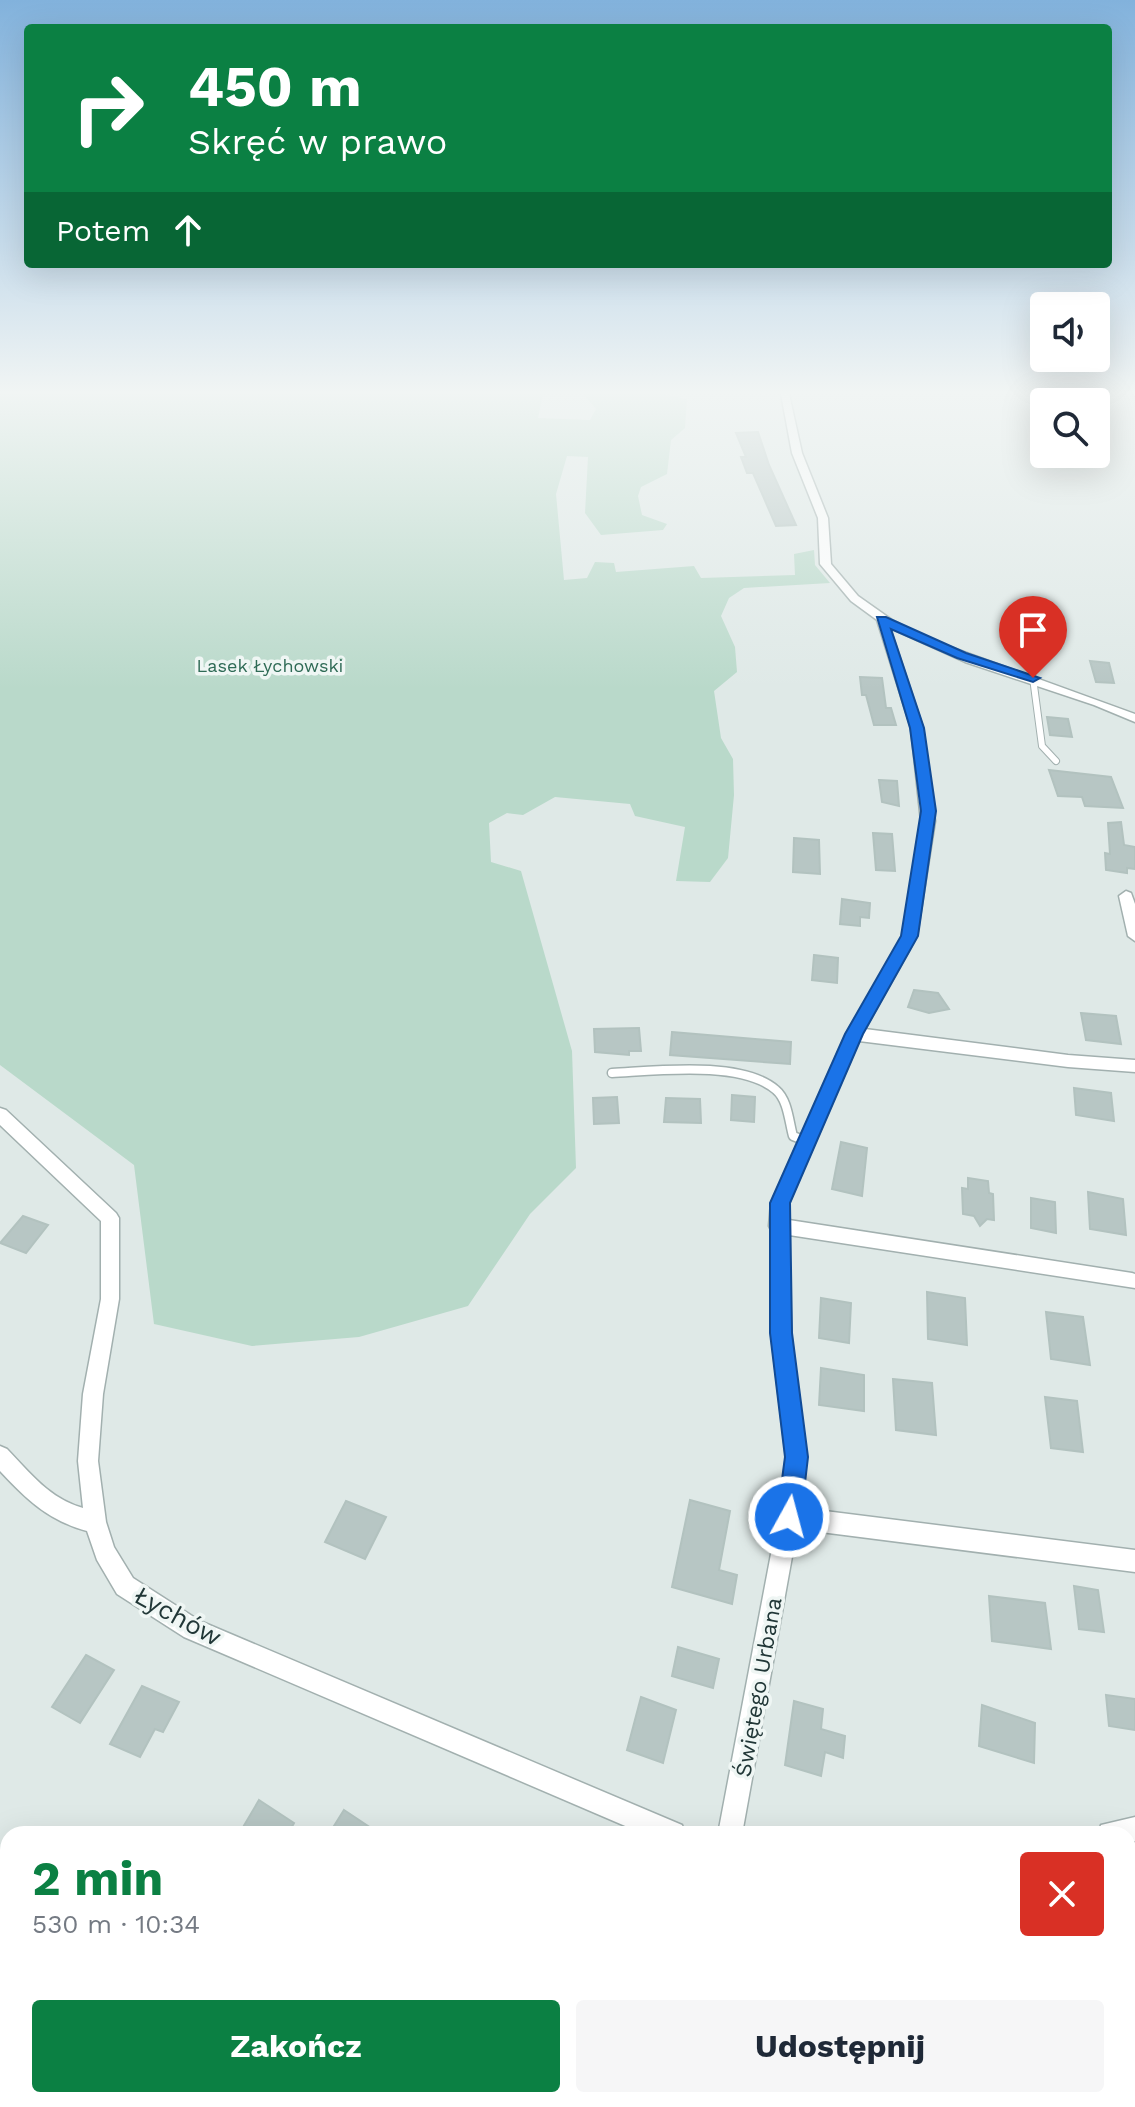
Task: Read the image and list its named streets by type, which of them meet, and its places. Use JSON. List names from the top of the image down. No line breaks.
{"streets":{"street":["Łychów","Świętego Urbana"]},"parks":["Lasek Łychowski"],"page":{"turn":["450 m","Skręć w prawo"],"then":"Potem","heading":["2 min","530 m · 10:34"],"buttons":["Zakończ","Udostępnij"]}}
